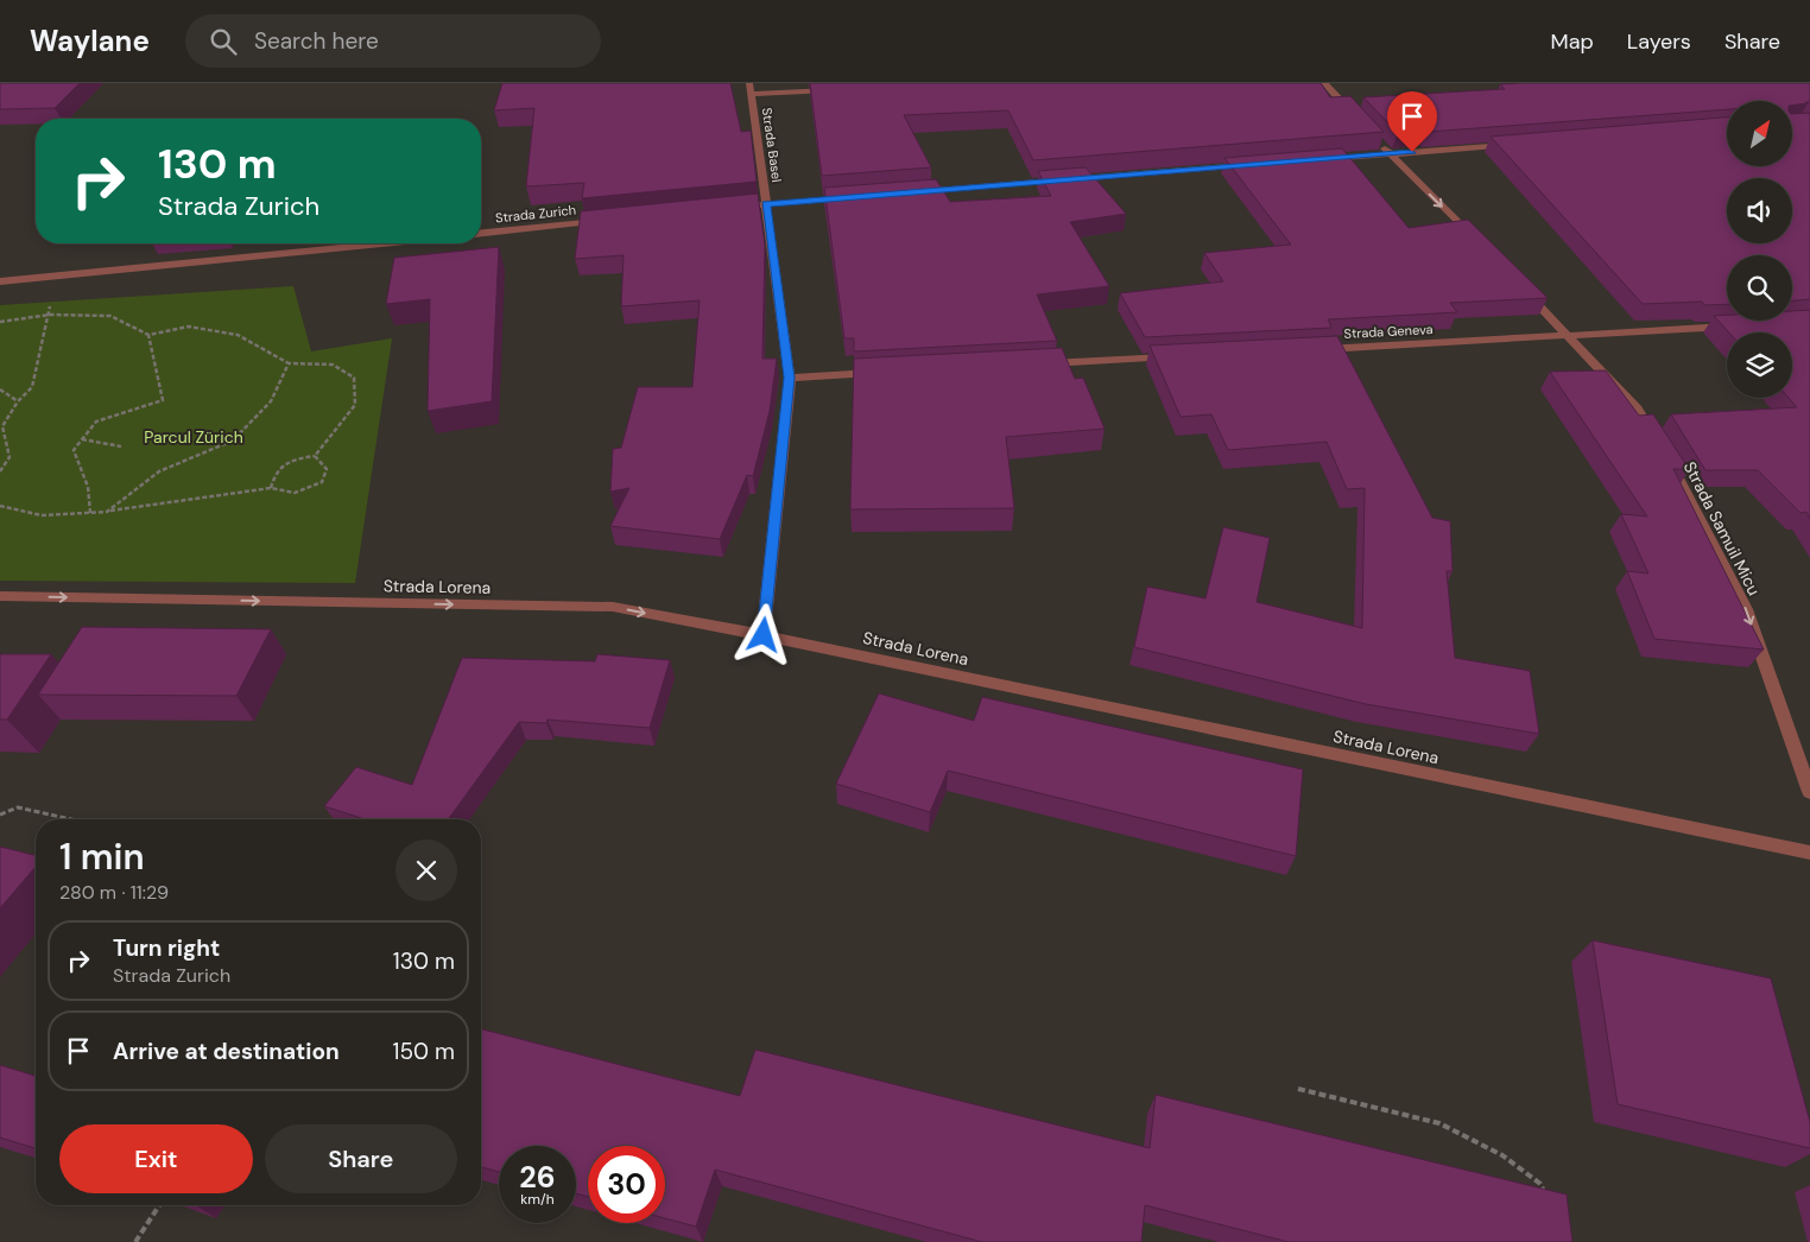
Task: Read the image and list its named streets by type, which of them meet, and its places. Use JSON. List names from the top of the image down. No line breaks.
{"streets":{"street":["Strada Basel","Strada Zurich","Strada Geneva","Strada Samuil Micu","Strada Lorena"]},"crossings":[["Strada Basel","Strada Lorena"],["Strada Geneva","Strada Samuil Micu"]],"one_way":["Strada Samuil Micu","Strada Lorena"],"parks":["Parcul Zürich"],"north":"top right","page":{"header":"Waylane","search":"Search here","nav":["Map","Layers","Share"],"turn":["130 m","Strada Zurich"],"heading":["1 min","280 m · 11:29"],"list":[{"name":"Turn right","note":"Strada Zurich","value":"130 m"},{"name":"Arrive at destination","value":"150 m"}],"buttons":["Exit","Share"],"speed":"26 km/h","limit":"30"}}
